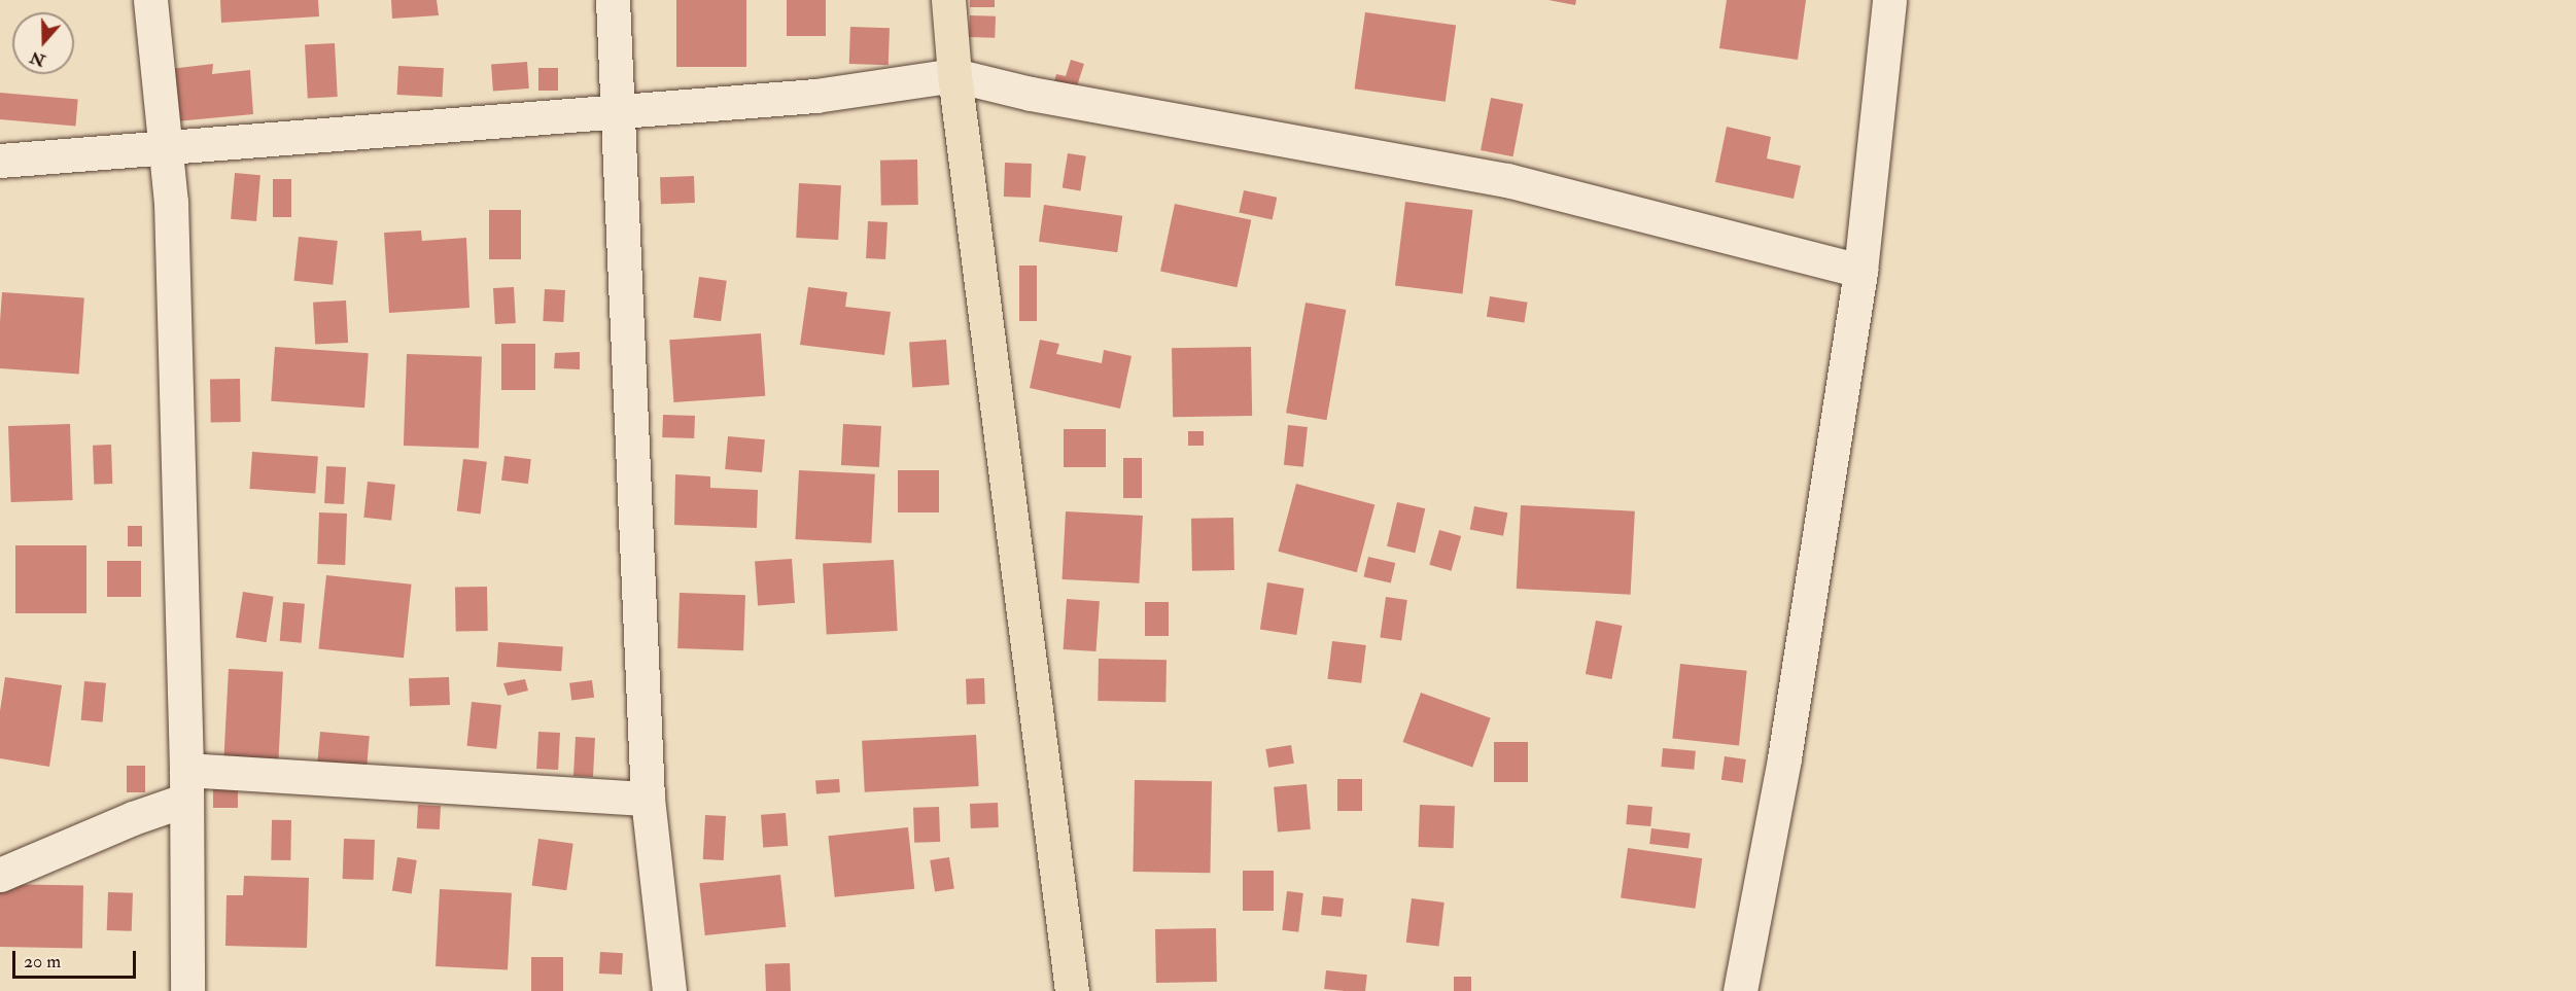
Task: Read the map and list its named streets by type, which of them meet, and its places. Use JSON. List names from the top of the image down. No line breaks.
{"scale_bar":"20 m","north":"bottom"}
